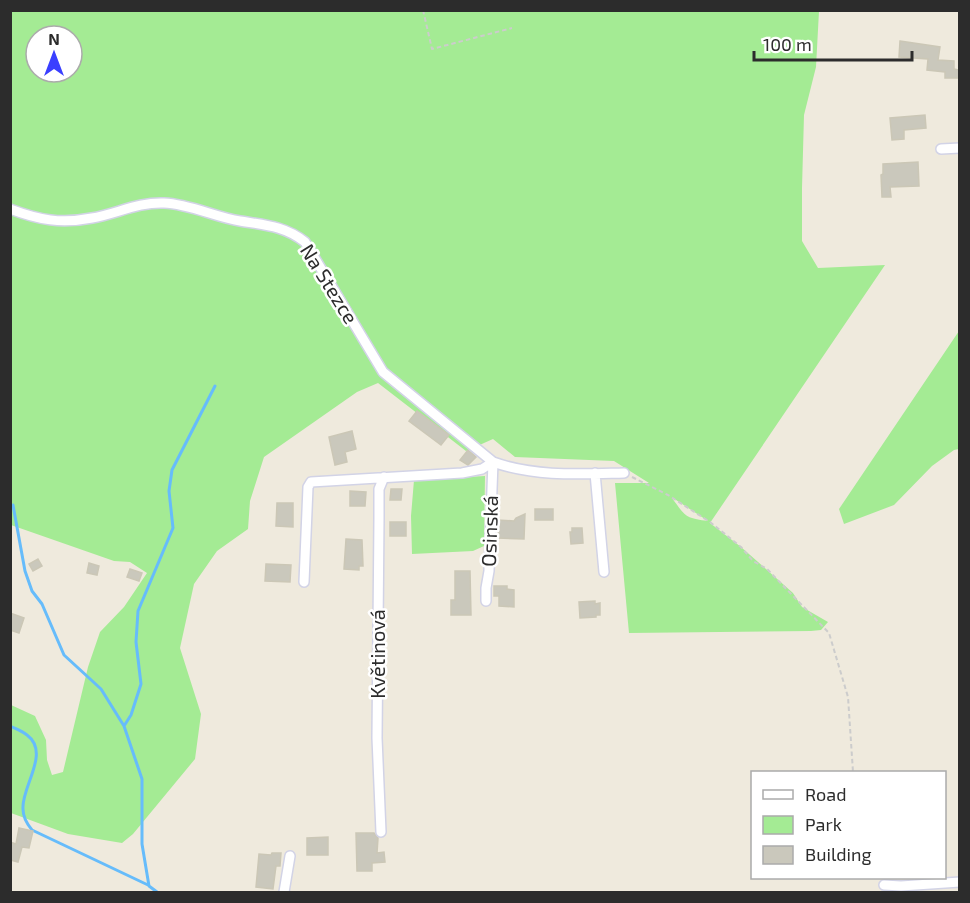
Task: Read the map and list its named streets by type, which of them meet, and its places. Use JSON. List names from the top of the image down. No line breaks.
{"streets":{"street":["Na Stezce","Osinská","Květinová"]},"crossings":[["Na Stezce","Osinská"]],"legend":["Road","Park","Building"],"scale_bar":"100 m","north":"top"}
